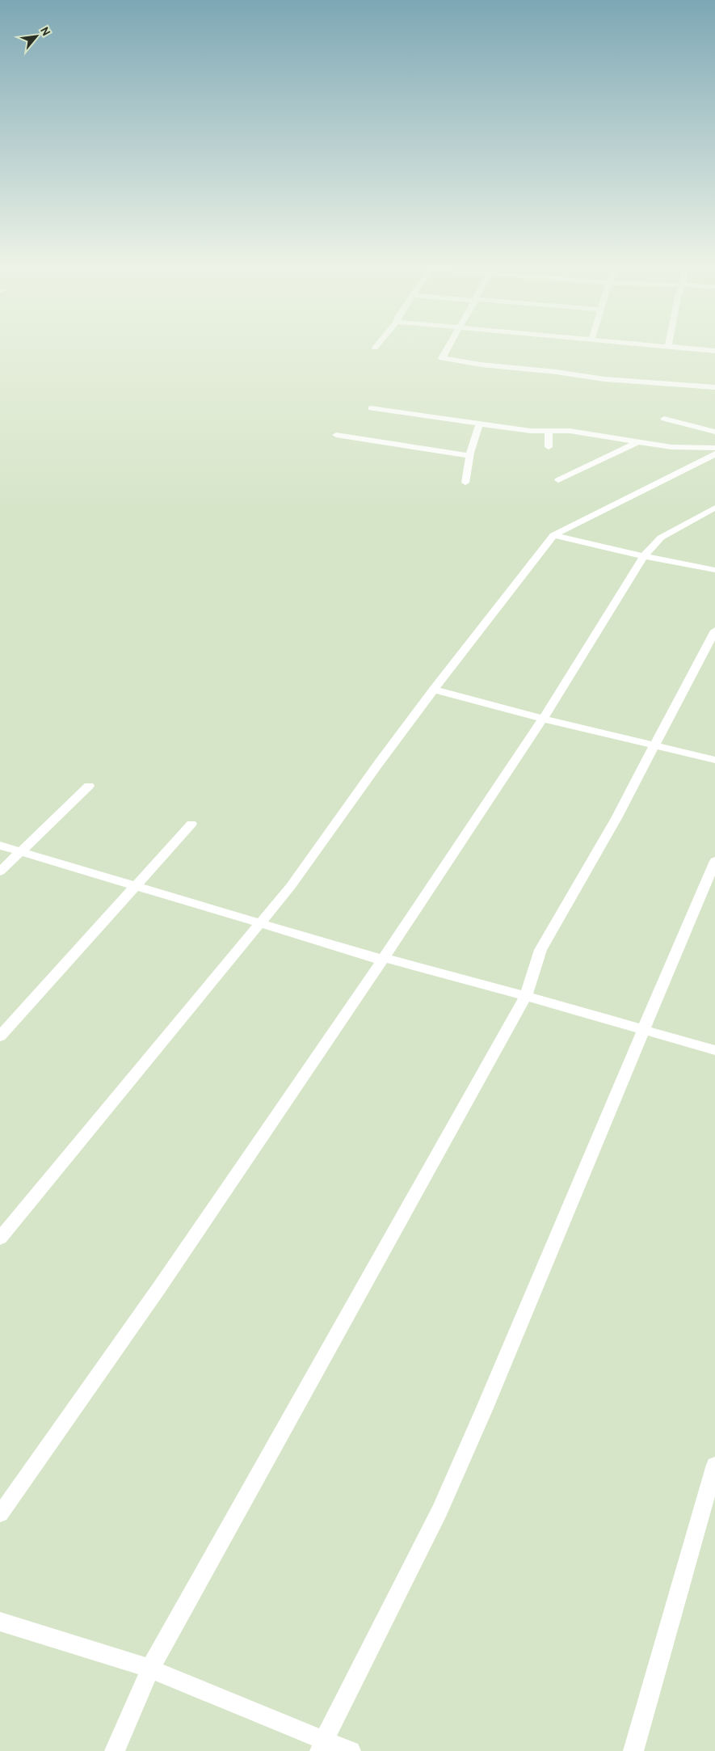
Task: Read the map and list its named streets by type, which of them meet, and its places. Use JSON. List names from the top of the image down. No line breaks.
{"north":"top right"}
